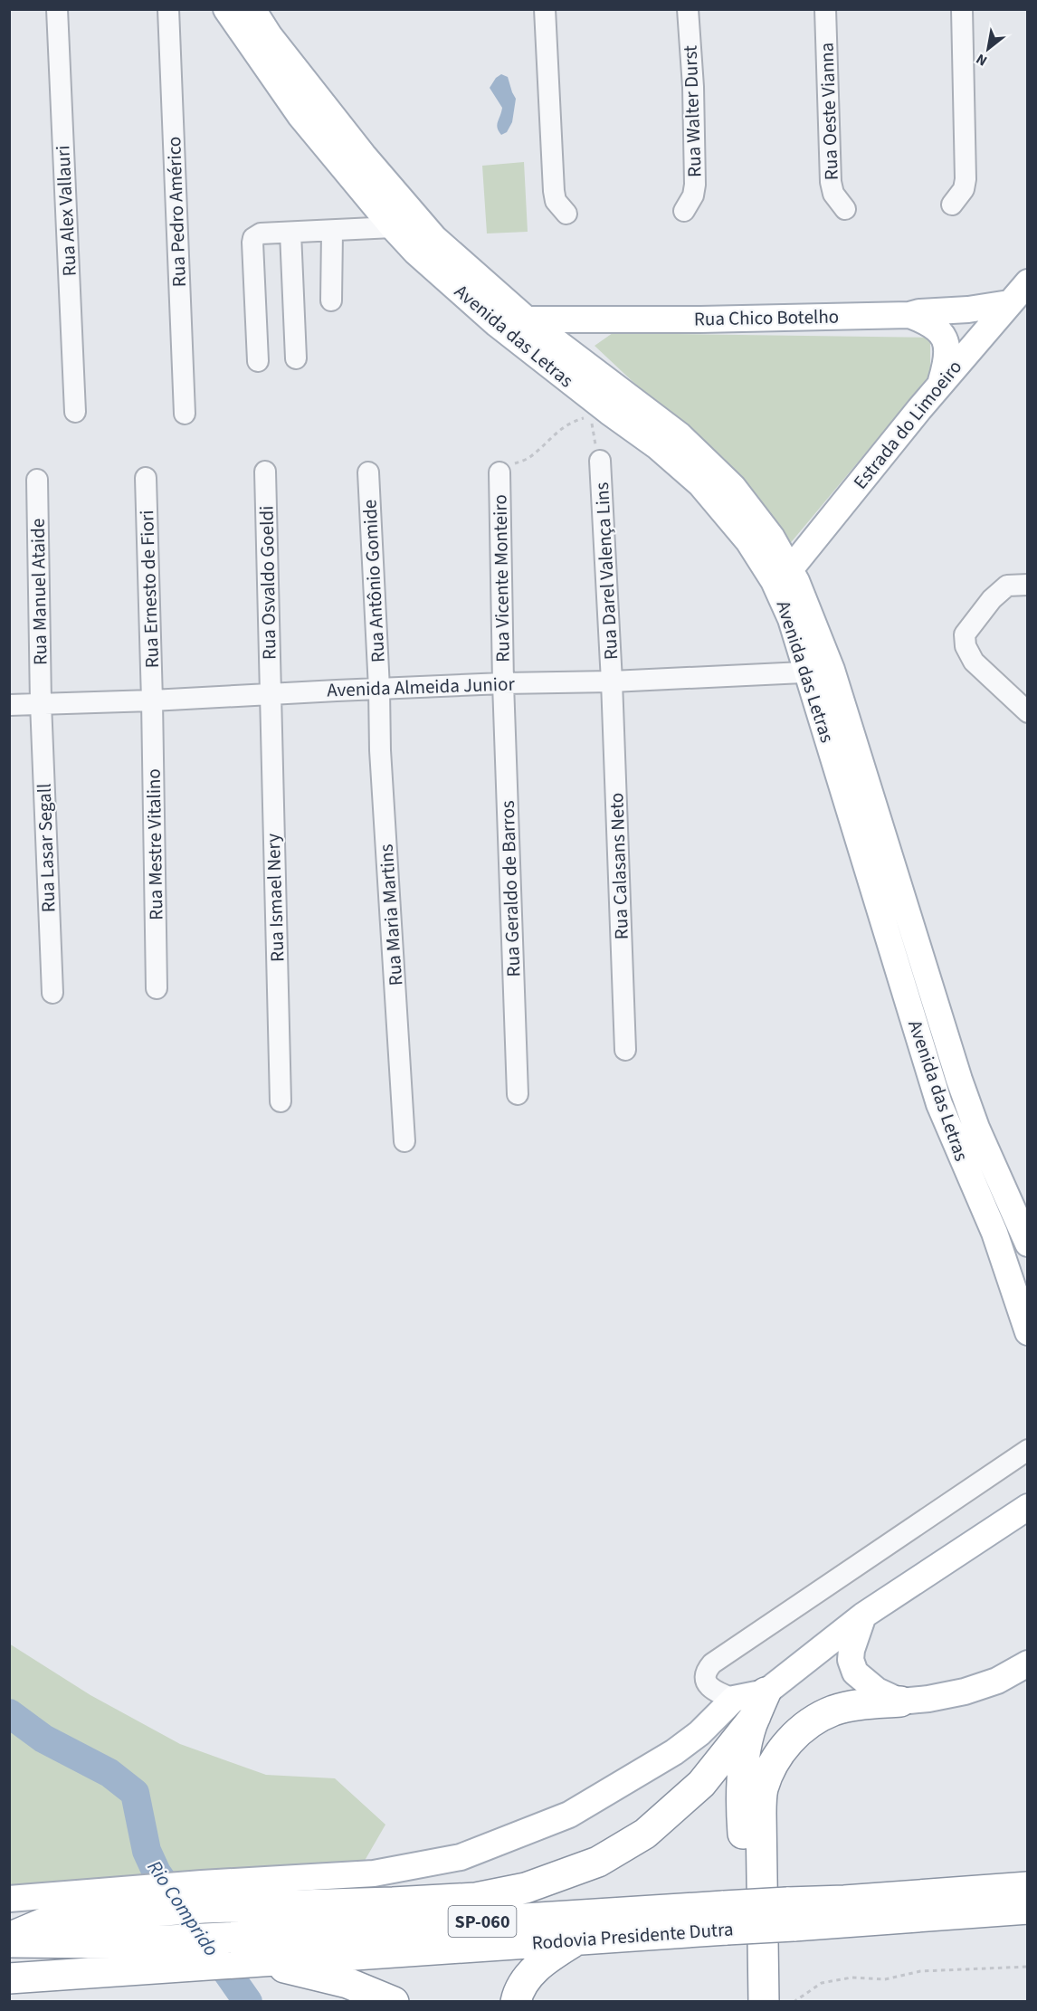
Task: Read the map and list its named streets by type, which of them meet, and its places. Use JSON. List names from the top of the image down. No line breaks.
{"streets":{"highway":["SP-060","Rodovia Presidente Dutra"],"main road":["Rua Chico Botelho","Avenida das Letras","Estrada do Limoeiro"],"street":["Rua Walter Durst","Rua Oeste Vianna","Rua Alex Vallauri","Rua Pedro Américo","Rua Darel Valença Lins","Rua Vicente Monteiro","Rua Antônio Gomide","Rua Osvaldo Goeldi","Rua Ernesto de Fiori","Rua Manuel Ataide","Avenida Almeida Junior","Rua Mestre Vitalino","Rua Lasar Segall","Rua Calasans Neto","Rua Geraldo de Barros","Rua Ismael Nery","Rua Maria Martins"]},"crossings":[["Rua Chico Botelho","Avenida das Letras"],["Rua Chico Botelho","Estrada do Limoeiro"],["Avenida das Letras","Estrada do Limoeiro"],["Avenida das Letras","Avenida Almeida Junior"],["Rua Darel Valença Lins","Avenida Almeida Junior"],["Rua Darel Valença Lins","Rua Calasans Neto"],["Rua Vicente Monteiro","Avenida Almeida Junior"],["Rua Vicente Monteiro","Rua Geraldo de Barros"],["Rua Antônio Gomide","Avenida Almeida Junior"],["Rua Antônio Gomide","Rua Maria Martins"],["Rua Osvaldo Goeldi","Avenida Almeida Junior"],["Rua Osvaldo Goeldi","Rua Ismael Nery"],["Rua Ernesto de Fiori","Avenida Almeida Junior"],["Rua Ernesto de Fiori","Rua Mestre Vitalino"],["Rua Manuel Ataide","Avenida Almeida Junior"],["Rua Manuel Ataide","Rua Lasar Segall"],["Avenida Almeida Junior","Rua Mestre Vitalino"],["Avenida Almeida Junior","Rua Lasar Segall"],["Avenida Almeida Junior","Rua Calasans Neto"],["Avenida Almeida Junior","Rua Geraldo de Barros"],["Avenida Almeida Junior","Rua Ismael Nery"],["Avenida Almeida Junior","Rua Maria Martins"]],"water":["Rio Comprido"],"north":"bottom left"}
